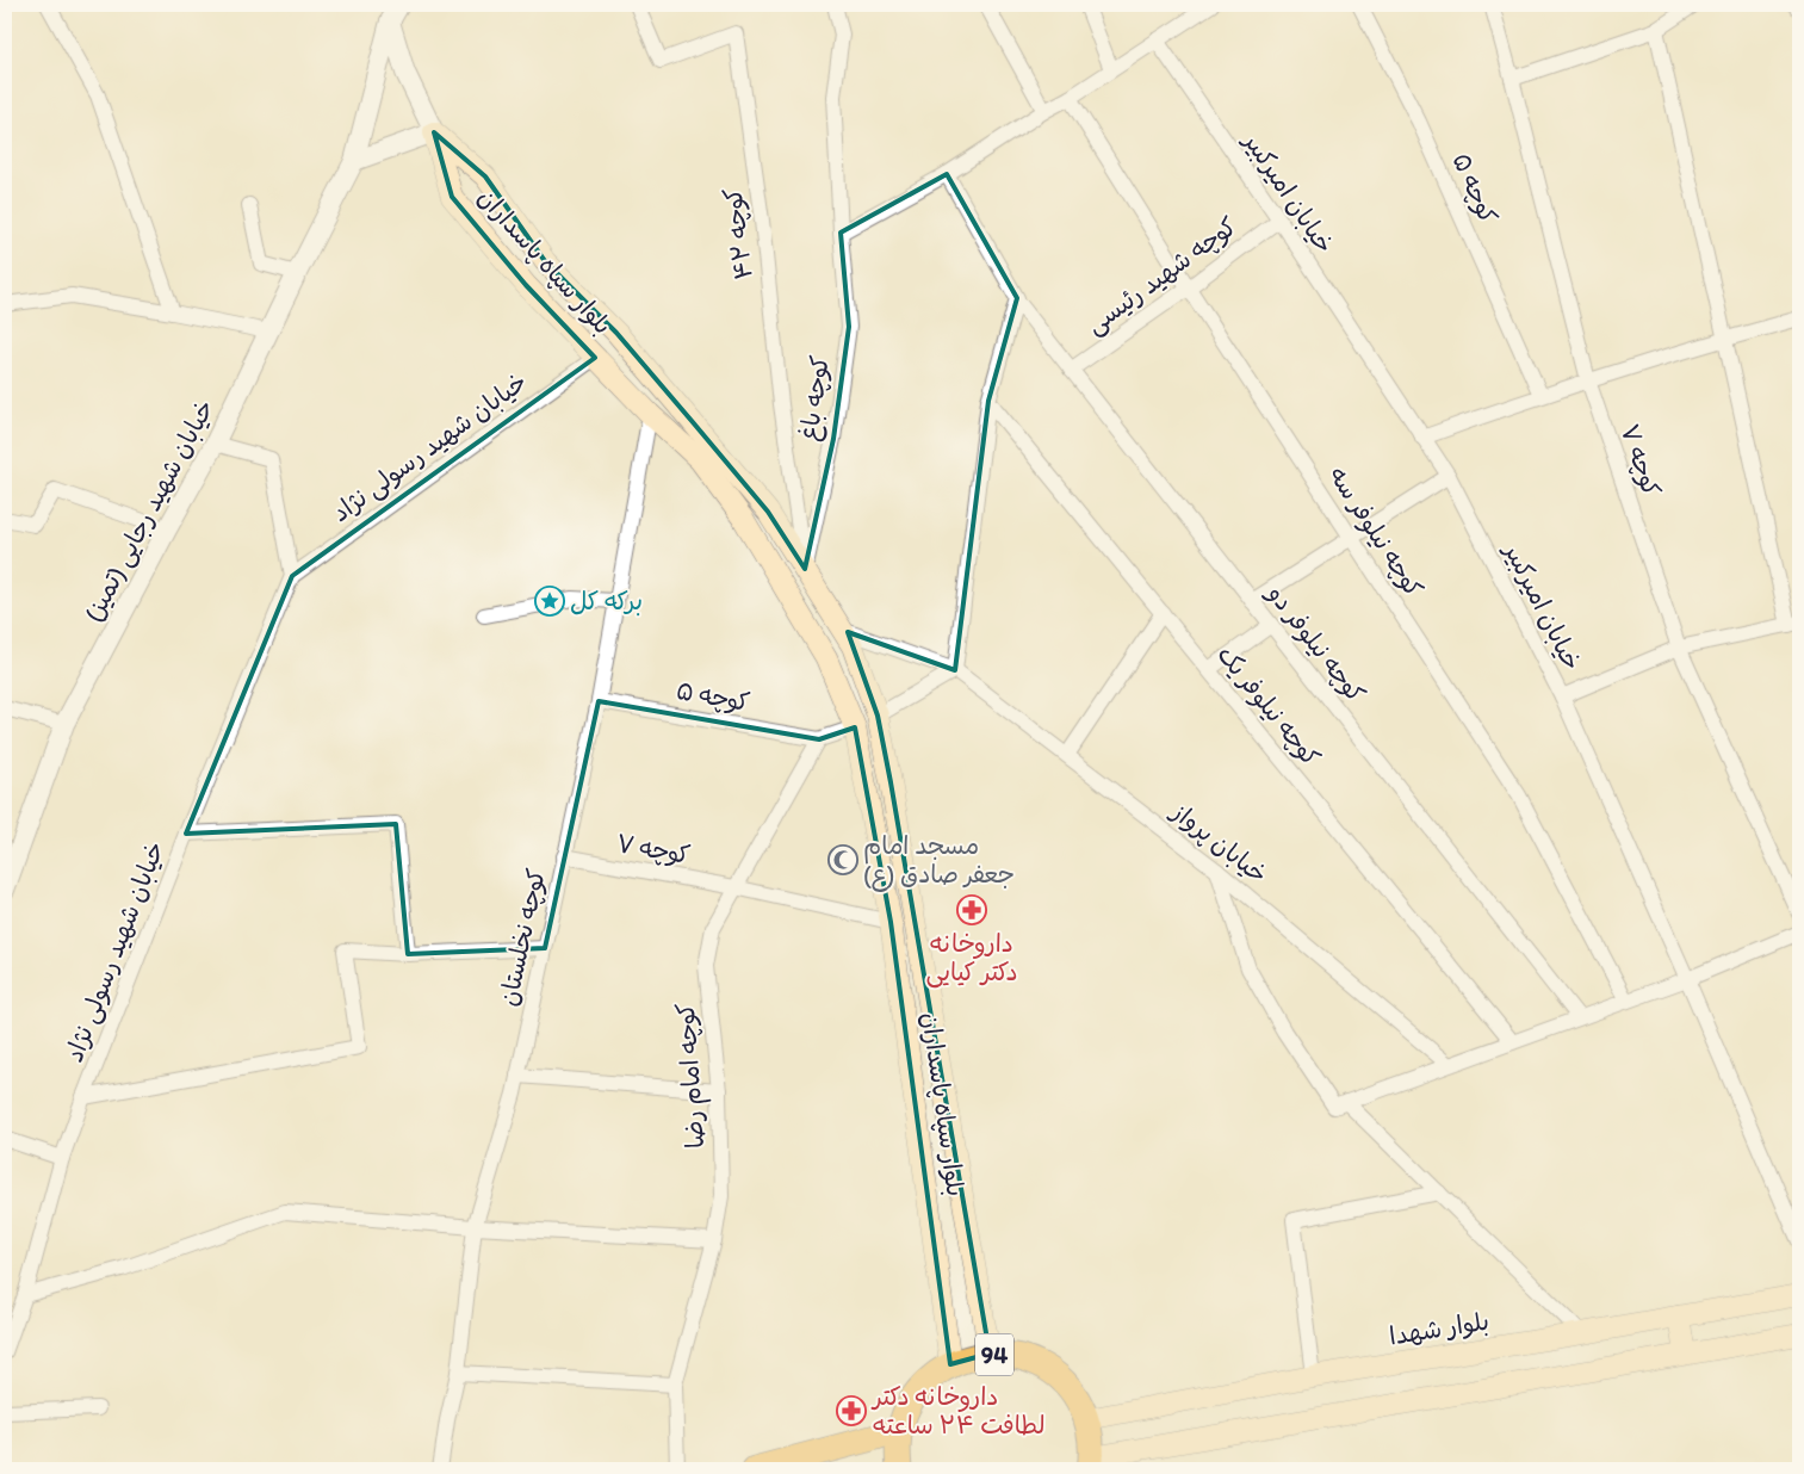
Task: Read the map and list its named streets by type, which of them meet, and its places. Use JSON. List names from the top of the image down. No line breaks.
{"streets":{"highway":["94"],"main road":["بلوار سپاه پاسداران","بلوار شهدا"],"street":["کوچه ۵","خیابان امیرکبیر","کوچه ۴۲","کوچه شهید رئیسی","کوچه باغ","خیابان شهید رسولی نژاد","کوچه ۷","خیابان شهید رجایی (تمیز)","کوچه نیلوفر سه","کوچه نیلوفر دو","کوچه نیلوفر یک","خیابان پرواز","کوچه نخلستان","کوچه امام رضا"]},"crossings":[["کوچه ۵","کوچه نخلستان"],["کوچه ۵","کوچه امام رضا"],["خیابان امیرکبیر","کوچه شهید رئیسی"],["کوچه ۴۲","بلوار سپاه پاسداران"],["کوچه ۴۲","کوچه باغ"],["بلوار سپاه پاسداران","کوچه باغ"],["بلوار سپاه پاسداران","خیابان شهید رسولی نژاد"],["بلوار سپاه پاسداران","کوچه ۷"],["بلوار سپاه پاسداران","خیابان پرواز"],["بلوار سپاه پاسداران","کوچه نخلستان"],["بلوار سپاه پاسداران","94"],["کوچه شهید رئیسی","کوچه نیلوفر سه"],["کوچه شهید رئیسی","کوچه نیلوفر دو"],["کوچه ۷","کوچه نخلستان"],["کوچه ۷","کوچه امام رضا"],["بلوار شهدا","94"]],"places":{"place":["برکه کل"],"mosque":["مسجد امام جعفر صادق (ع)"],"pharmacy":["داروخانه دکتر کیایی","داروخانه دکتر لطافت ۲۴ ساعته"]}}
